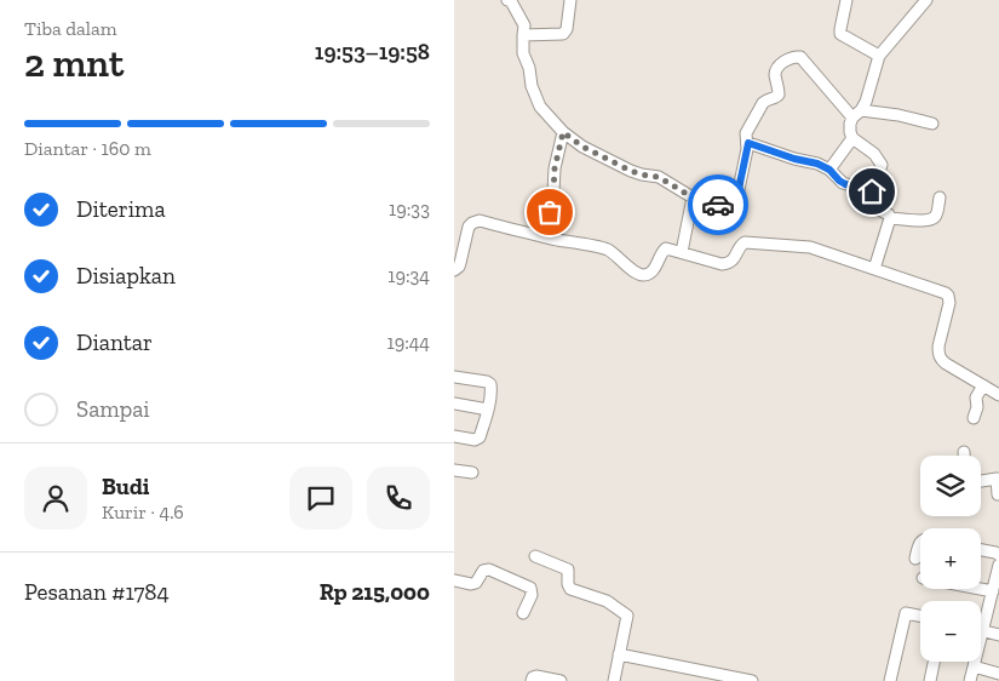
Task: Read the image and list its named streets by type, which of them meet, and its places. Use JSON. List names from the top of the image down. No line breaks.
{"page":{"heading":["2 mnt","Tiba dalam","19:53–19:58"],"panel":["Budi","Kurir · 4.6","Pesanan #1784","Rp 215,000"],"bar":"Diantar · 160 m","list":[["Diterima","19:33"],["Disiapkan","19:34"],["Diantar","19:44"],"Sampai"],"map_buttons":["+","−"]}}
